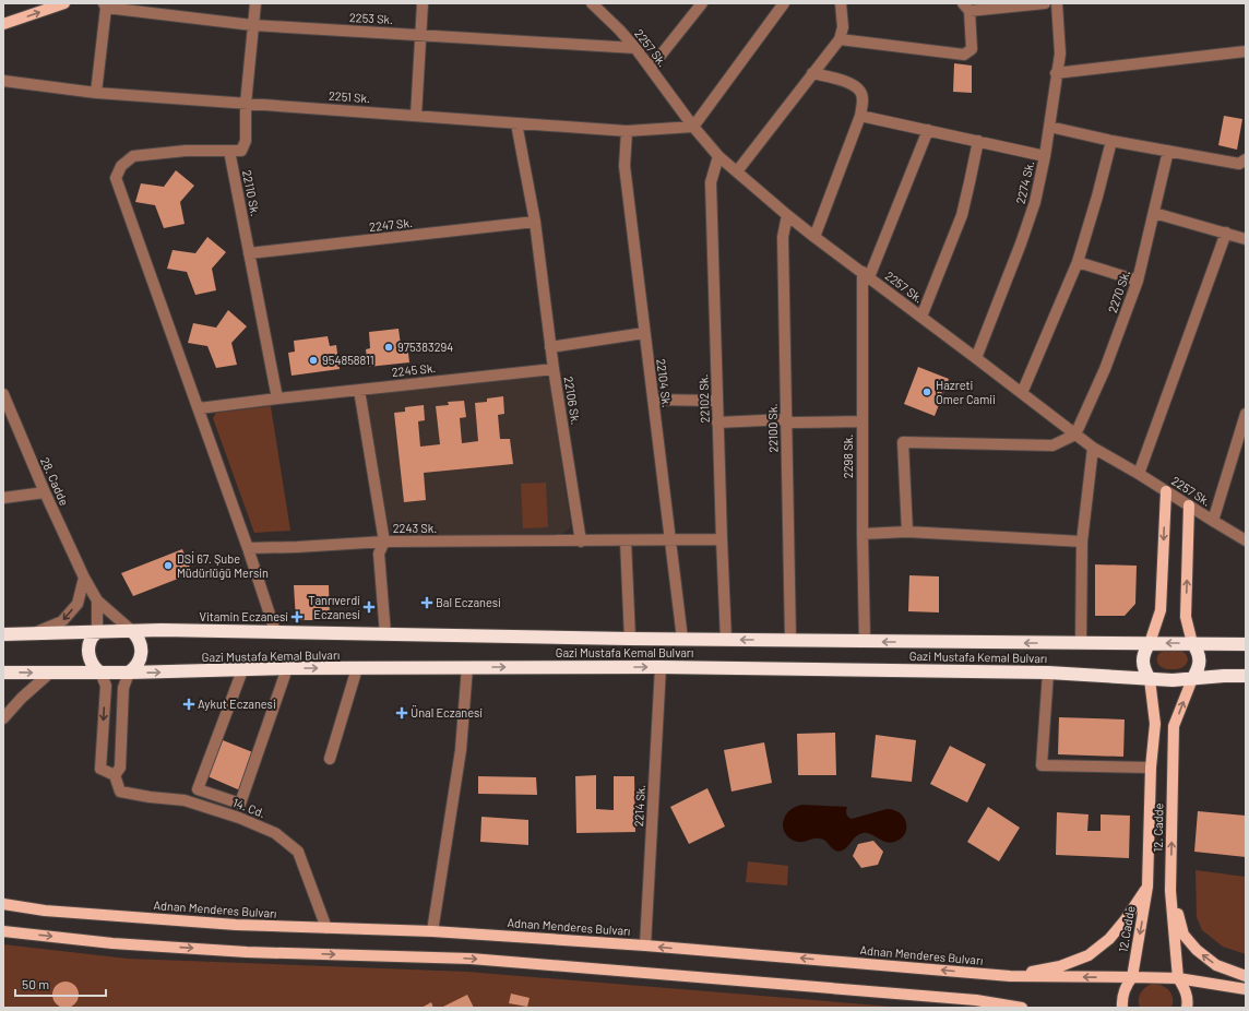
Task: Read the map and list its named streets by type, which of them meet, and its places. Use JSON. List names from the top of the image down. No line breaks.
{"streets":{"highway":["Gazi Mustafa Kemal Bulvarı"],"main road":["12. Cadde","Adnan Menderes Bulvarı","12.Cadde"],"street":["2253 Sk.","2257 Sk.","2251 Sk.","2274 Sk.","22110 Sk.","2247 Sk.","2270 Sk.","2245 Sk.","22104 Sk.","22102 Sk.","22106 Sk.","22100 Sk.","2298 Sk.","28. Cadde","2243 Sk.","2214 Sk.","14. Cd."]},"crossings":[["2253 Sk.","2257 Sk."],["2257 Sk.","2251 Sk."],["2257 Sk.","2274 Sk."],["2257 Sk.","2270 Sk."],["2257 Sk.","22102 Sk."],["2257 Sk.","22100 Sk."],["2257 Sk.","2298 Sk."],["2251 Sk.","22104 Sk."],["2251 Sk.","22106 Sk."],["22110 Sk.","2247 Sk."],["22110 Sk.","2245 Sk."],["2247 Sk.","22106 Sk."],["2245 Sk.","22106 Sk."],["22104 Sk.","Gazi Mustafa Kemal Bulvarı"],["22102 Sk.","Gazi Mustafa Kemal Bulvarı"],["22106 Sk.","2243 Sk."],["22100 Sk.","Gazi Mustafa Kemal Bulvarı"],["2298 Sk.","Gazi Mustafa Kemal Bulvarı"],["28. Cadde","Gazi Mustafa Kemal Bulvarı"],["28. Cadde","14. Cd."],["Gazi Mustafa Kemal Bulvarı","2214 Sk."],["Gazi Mustafa Kemal Bulvarı","14. Cd."],["Gazi Mustafa Kemal Bulvarı","12. Cadde"],["2214 Sk.","Adnan Menderes Bulvarı"],["14. Cd.","Adnan Menderes Bulvarı"],["12. Cadde","Adnan Menderes Bulvarı"],["12. Cadde","12.Cadde"],["Adnan Menderes Bulvarı","12.Cadde"]],"one_way":["12.Cadde"],"places":{"other":["975383294","954858811","Hazreti Ömer Camii","DSİ 67. Şube Müdürlüğü Mersin"],"health":["Bal Eczanesi","Tanrıverdi Eczanesi","Vitamin Eczanesi","Aykut Eczanesi","Ünal Eczanesi"]},"scale_bar":"50 m"}
